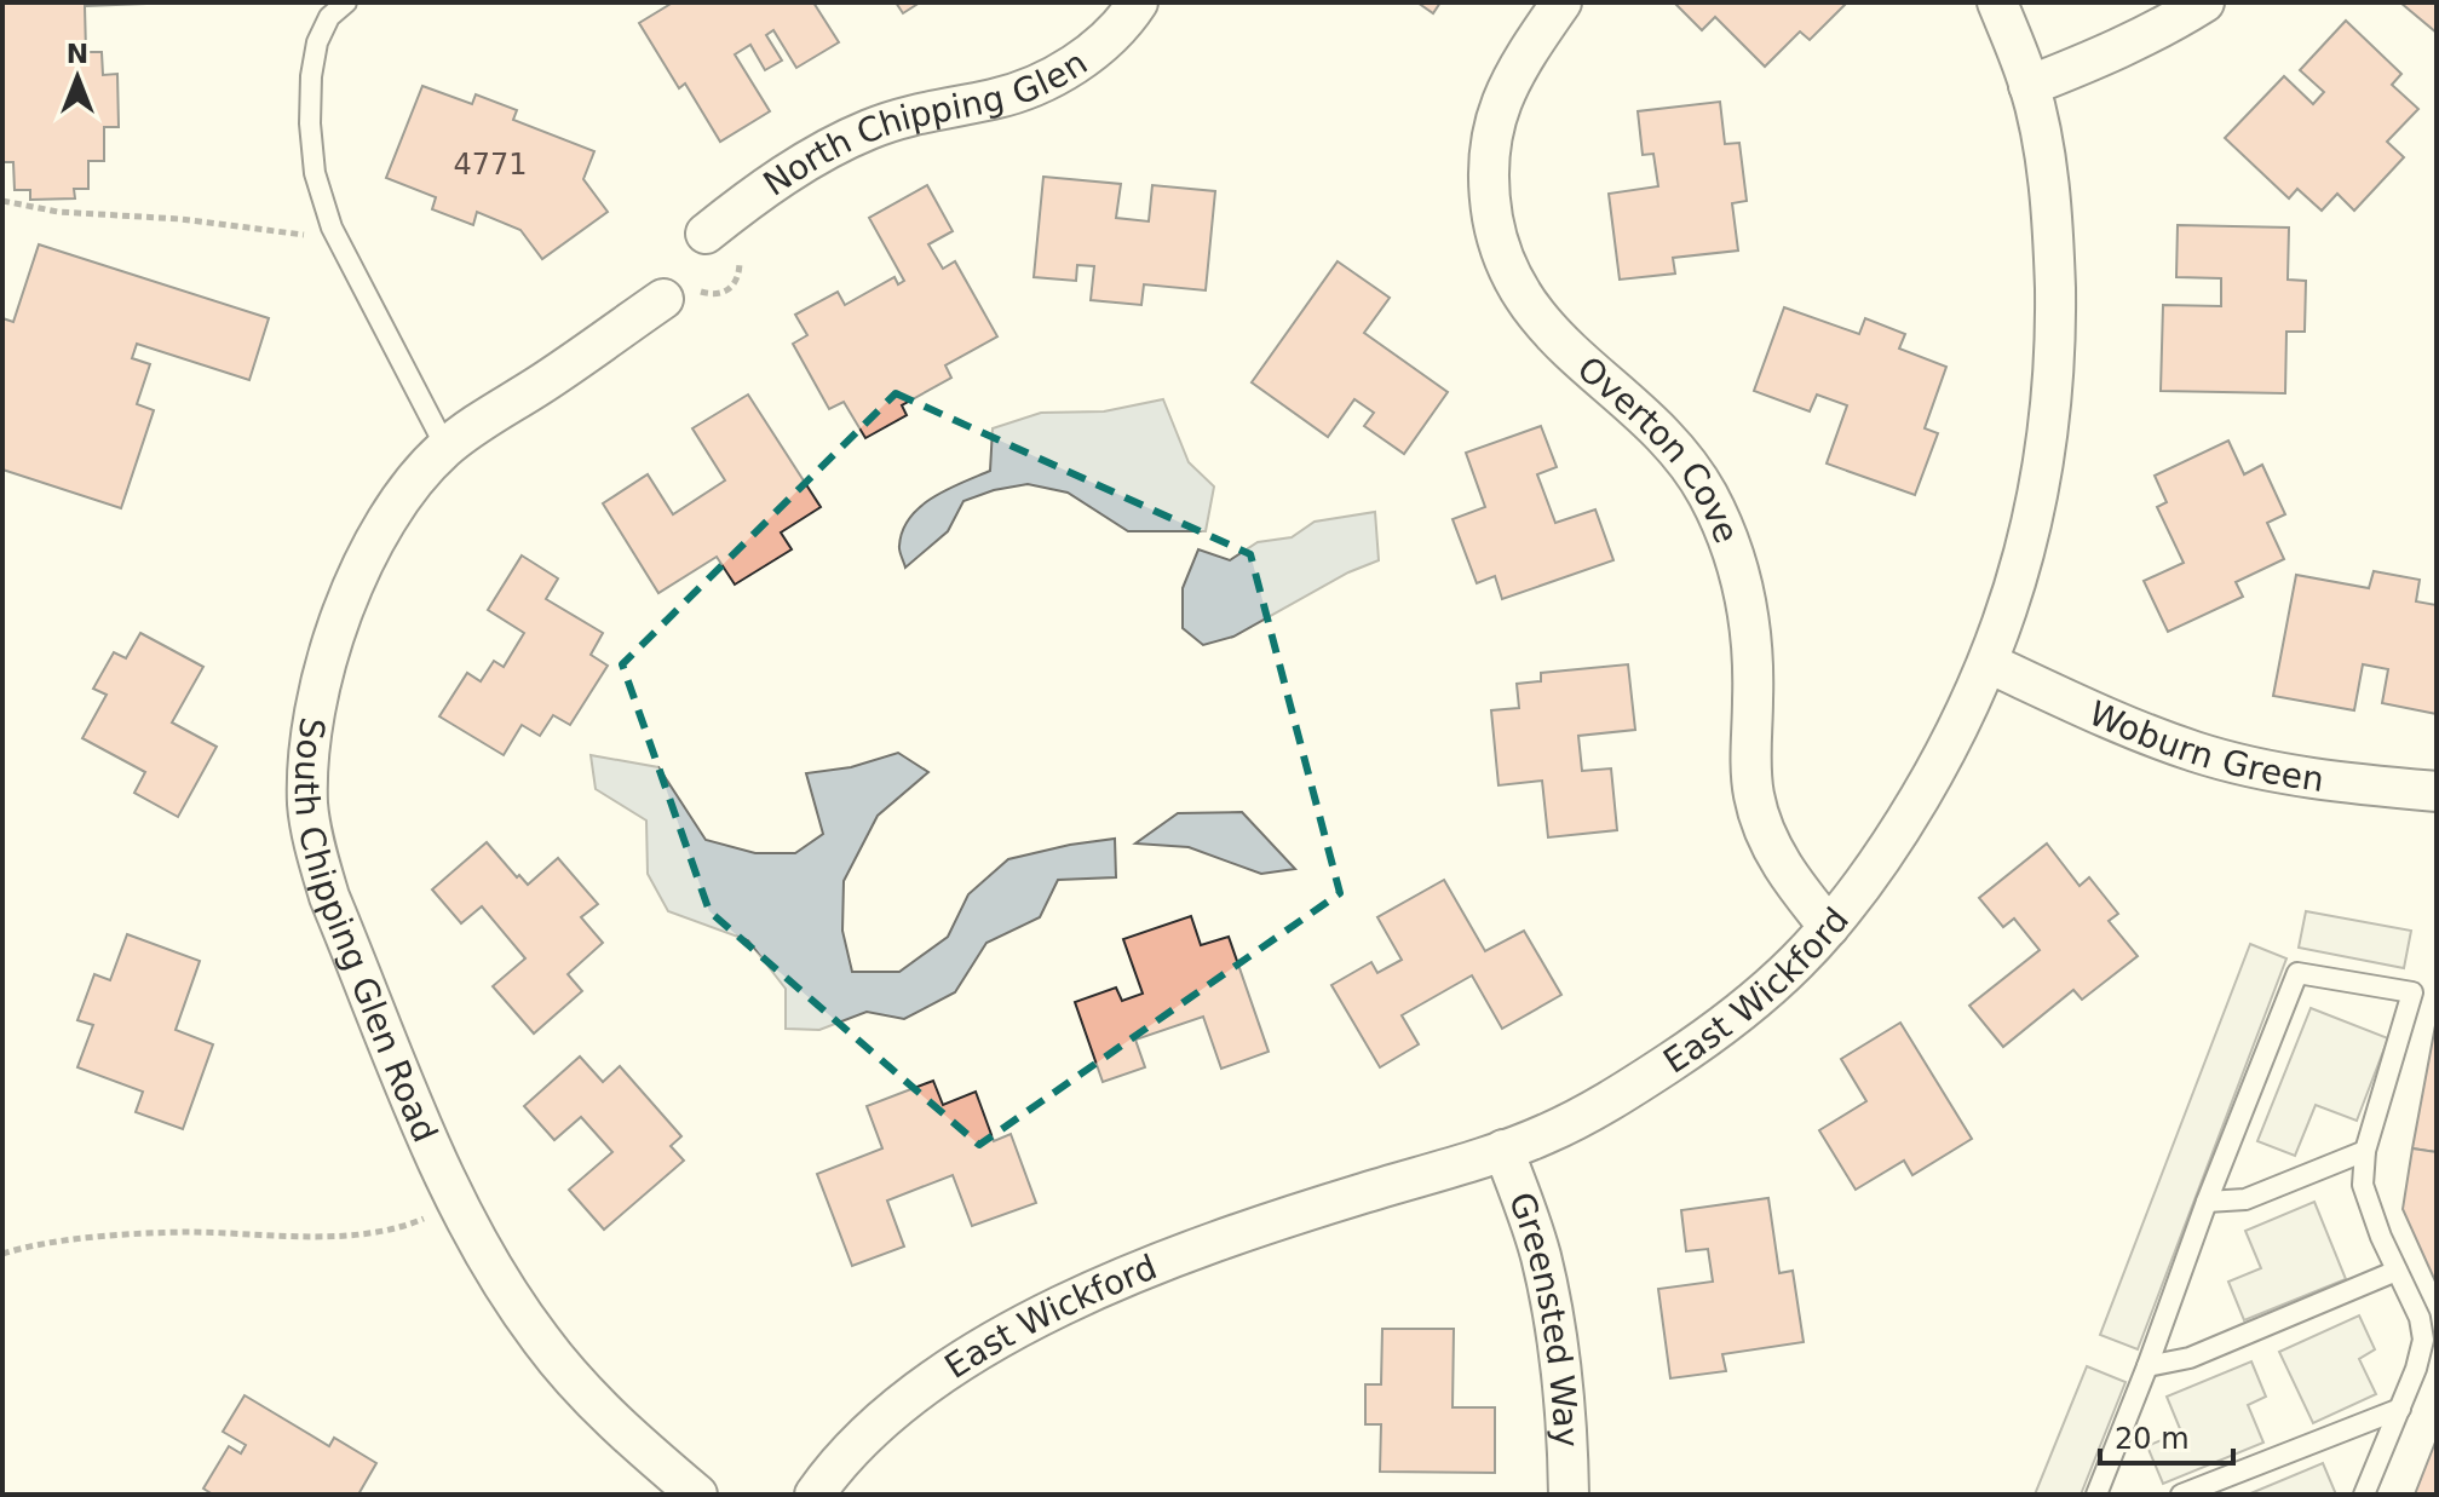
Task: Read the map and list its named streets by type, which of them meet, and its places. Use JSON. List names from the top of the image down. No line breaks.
{"streets":{"street":["North Chipping Glen","Overton Cove","Woburn Green","South Chipping Glen Road","East Wickford","Greensted Way"]},"crossings":[["Overton Cove","East Wickford"],["Woburn Green","East Wickford"],["East Wickford","Greensted Way"]],"house_numbers":["4771"],"scale_bar":"20 m","north":"top"}
